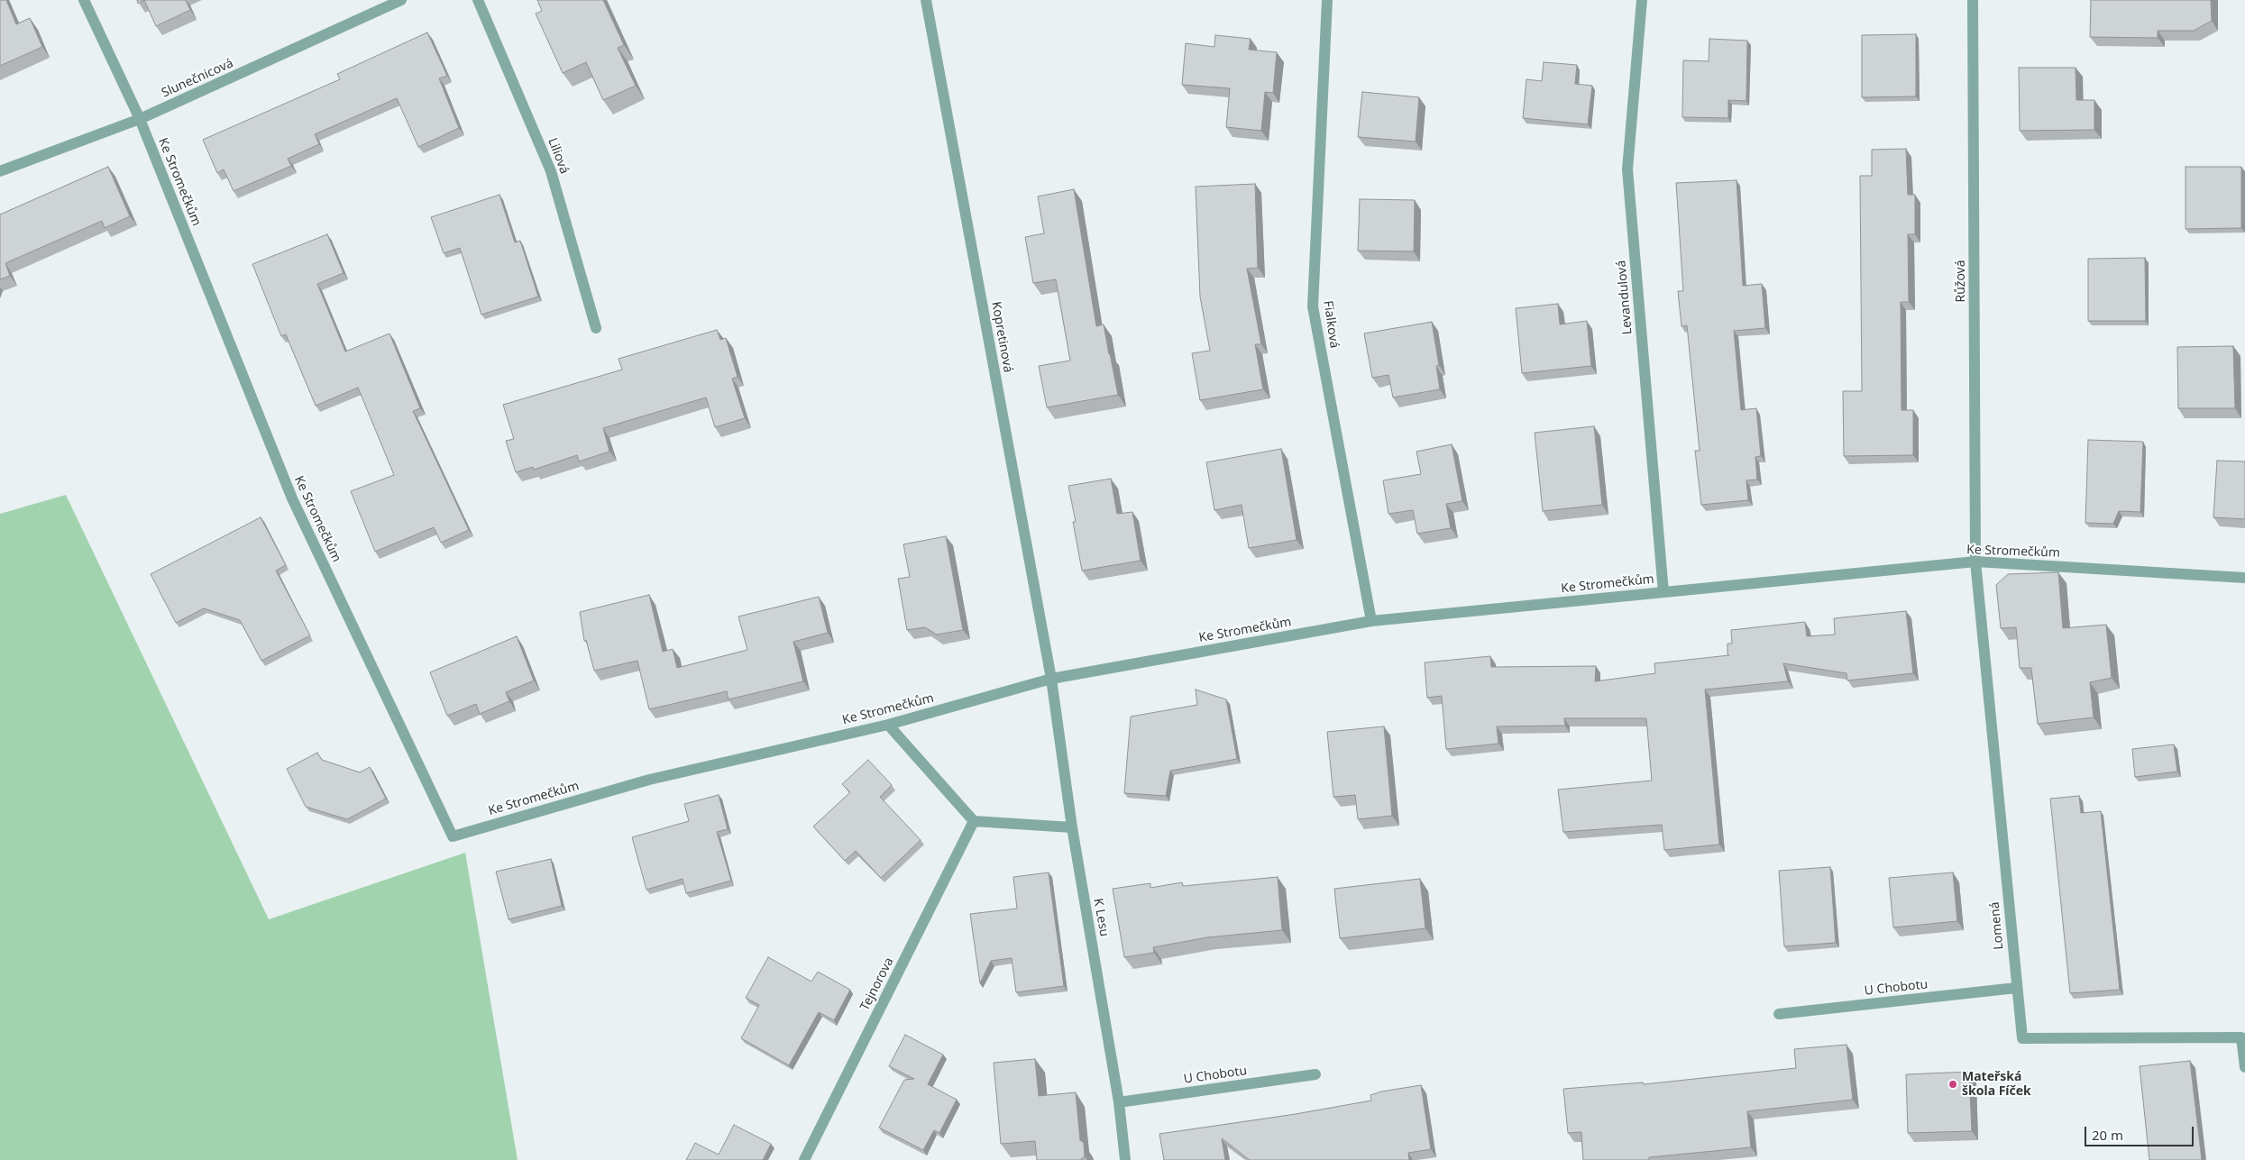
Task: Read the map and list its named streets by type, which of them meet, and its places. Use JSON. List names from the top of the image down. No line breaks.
{"streets":{"street":["Slunečnicová","Liliová","Ke Stromečkům","Růžová","Levandulová","Fialková","Kopretinová","K Lesu","Lomená","Tejnorova","U Chobotu"]},"crossings":[["Slunečnicová","Ke Stromečkům"],["Ke Stromečkům","Růžová"],["Ke Stromečkům","Levandulová"],["Ke Stromečkům","Fialková"],["Ke Stromečkům","Kopretinová"],["Ke Stromečkům","K Lesu"],["Ke Stromečkům","Lomená"],["Růžová","Lomená"],["Kopretinová","K Lesu"],["K Lesu","U Chobotu"],["Lomená","U Chobotu"]],"places":["Mateřská škola Fíček"],"scale_bar":"20 m"}
